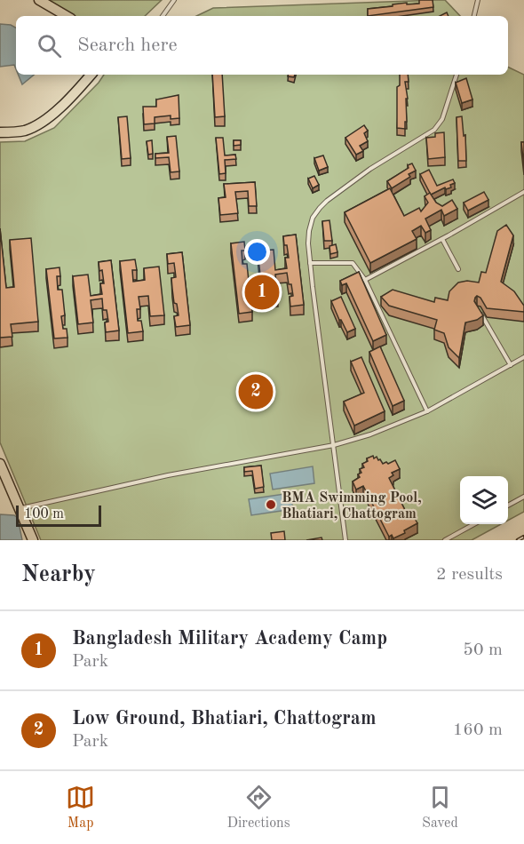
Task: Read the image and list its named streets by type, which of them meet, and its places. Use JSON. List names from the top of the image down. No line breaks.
{"places":["BMA Swimming Pool, Bhatiari, Chattogram"],"scale_bar":"100 m","page":{"search":"Search here","pins":["1","2"],"scale":"100 m","heading":["Nearby","2 results"],"list":[{"mark":"1","name":"Bangladesh Military Academy Camp","note":"Park","value":"50 m"},{"mark":"2","name":"Low Ground, Bhatiari, Chattogram","note":"Park","value":"160 m"}],"nav":["Map","Directions","Saved"]}}
